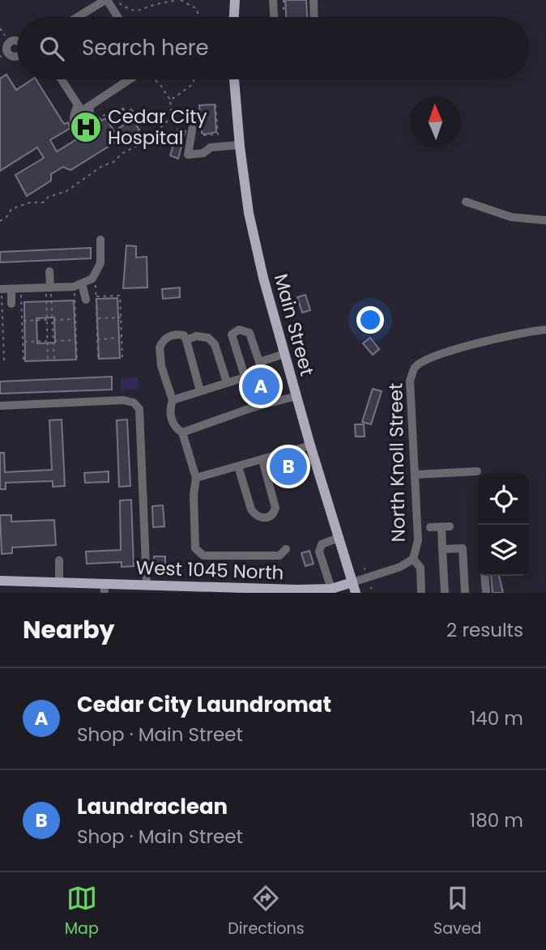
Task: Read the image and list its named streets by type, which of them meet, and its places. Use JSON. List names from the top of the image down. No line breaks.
{"streets":{"main road":["Main Street","West 1045 North"],"street":["North Knoll Street"]},"crossings":[["Main Street","West 1045 North"],["North Knoll Street","West 1045 North"]],"places":{"hospital":["Cedar City Hospital"]},"north":"top","page":{"search":"Search here","pins":["A","B"],"heading":["Nearby","2 results"],"list":[{"mark":"A","name":"Cedar City Laundromat","note":"Shop · Main Street","value":"140 m"},{"mark":"B","name":"Laundraclean","note":"Shop · Main Street","value":"180 m"}],"nav":["Map","Directions","Saved"]}}
